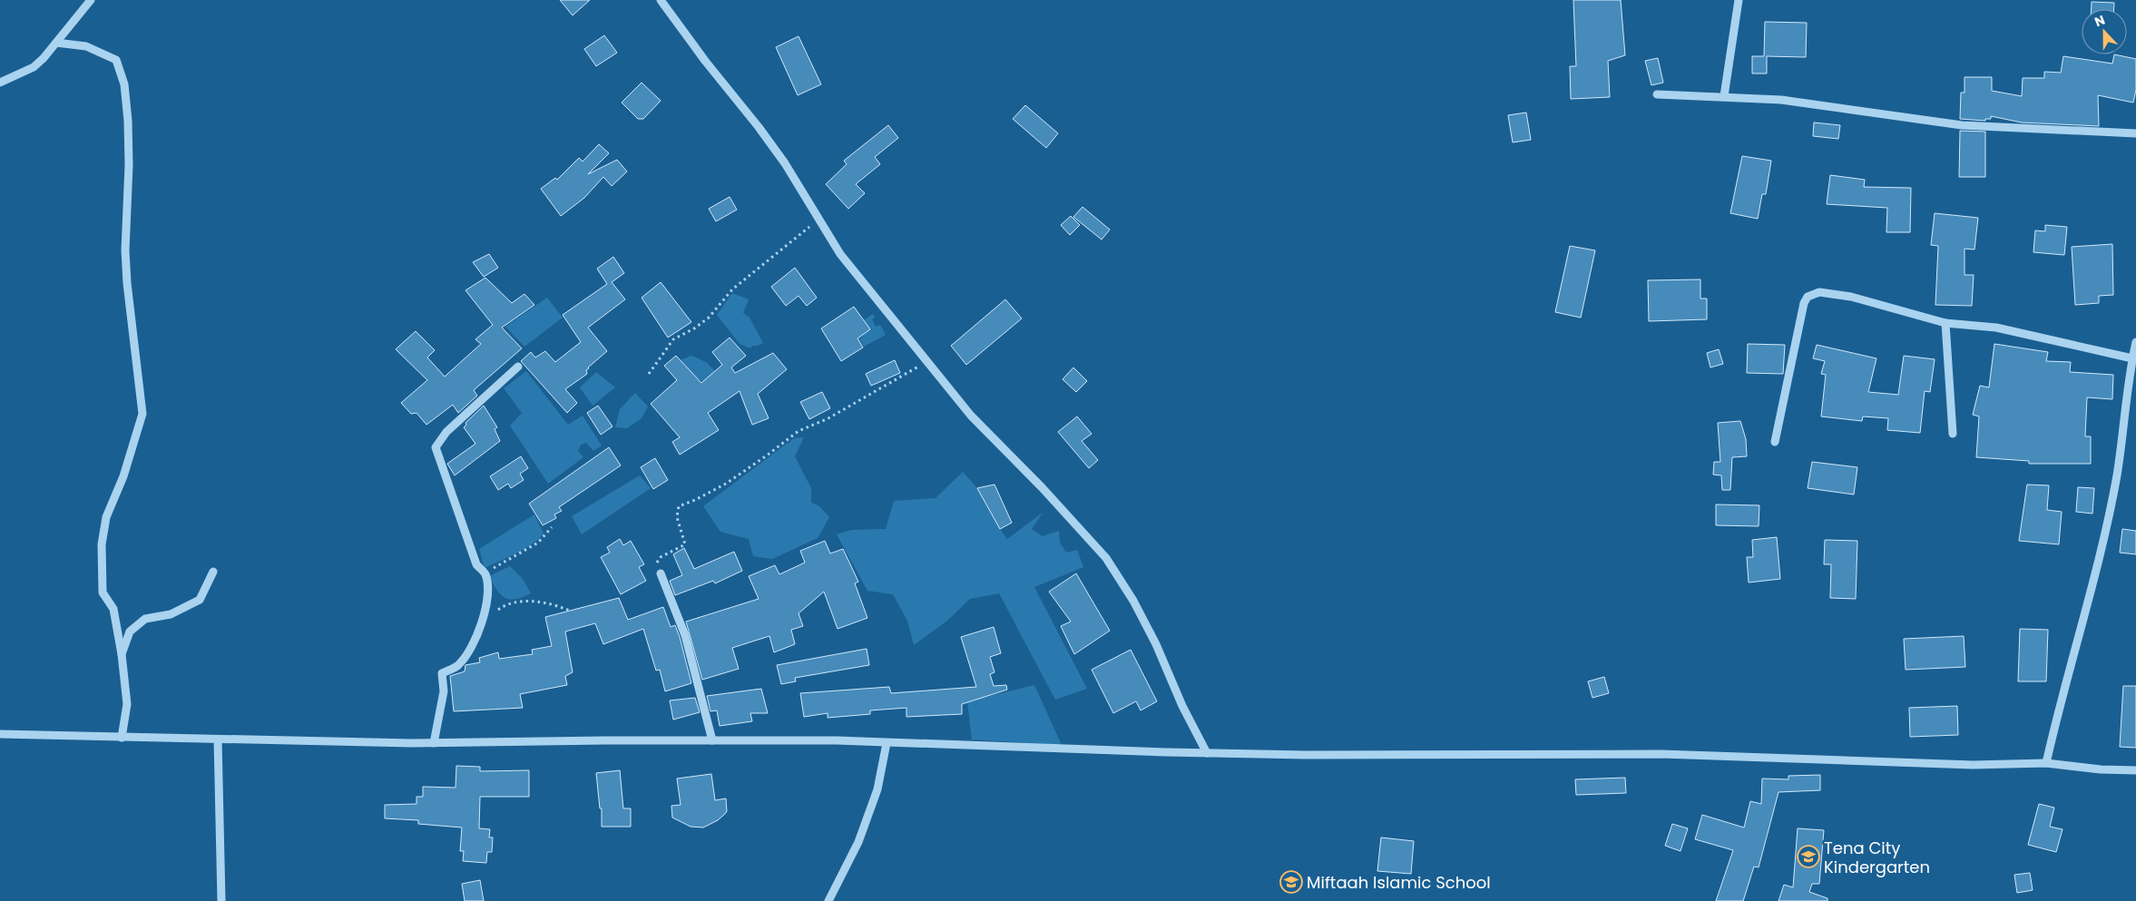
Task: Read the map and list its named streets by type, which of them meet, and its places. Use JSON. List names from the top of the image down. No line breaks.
{"places":{"school or university":["Tena City Kindergarten","Miftaah Islamic School"]},"north":"top"}
